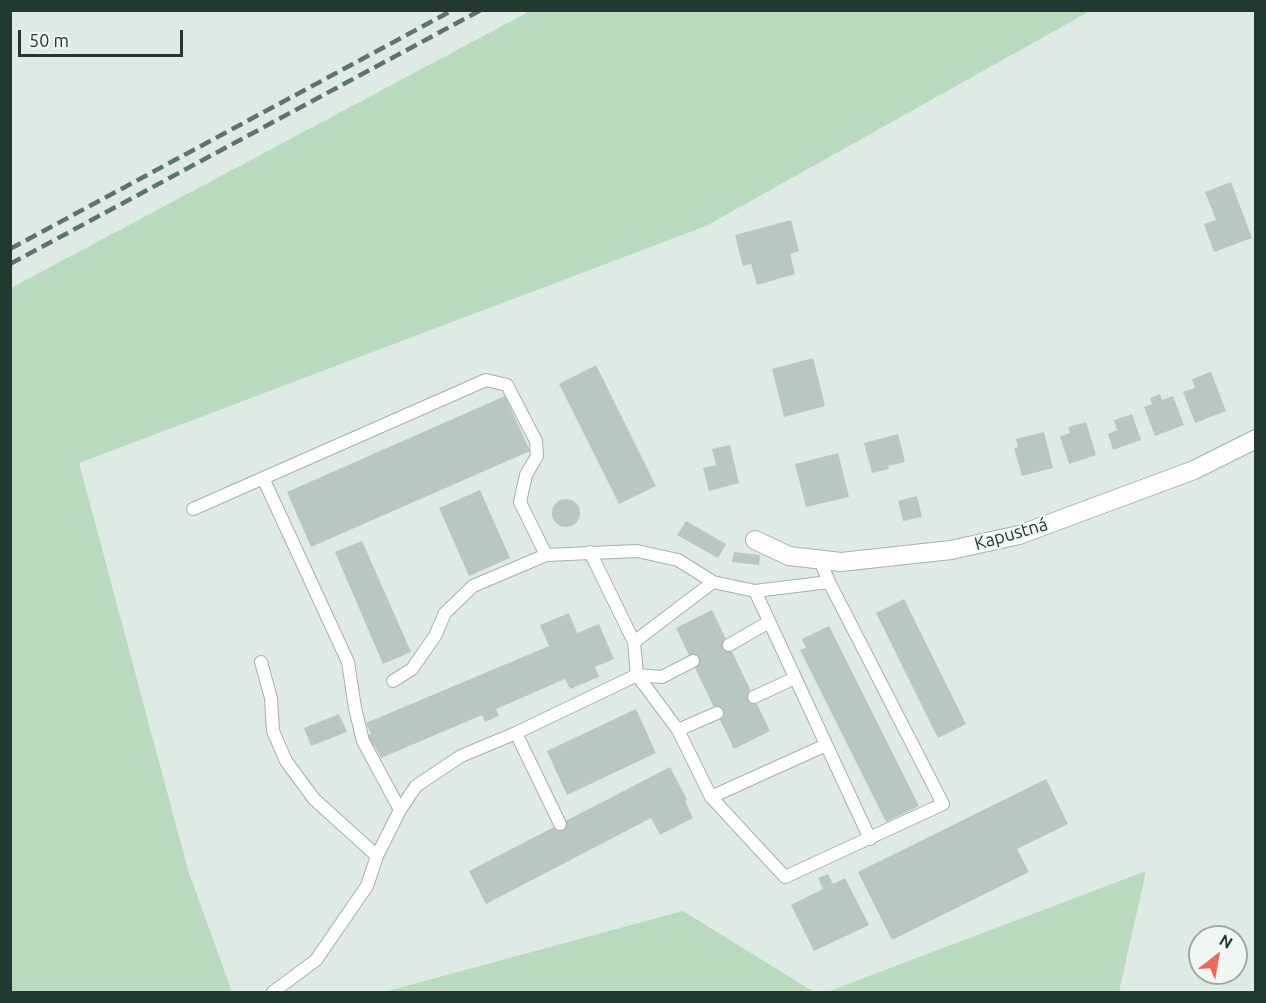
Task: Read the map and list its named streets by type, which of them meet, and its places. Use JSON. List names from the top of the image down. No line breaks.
{"streets":{"street":["Kapustná"]},"scale_bar":"50 m","north":"top right"}
